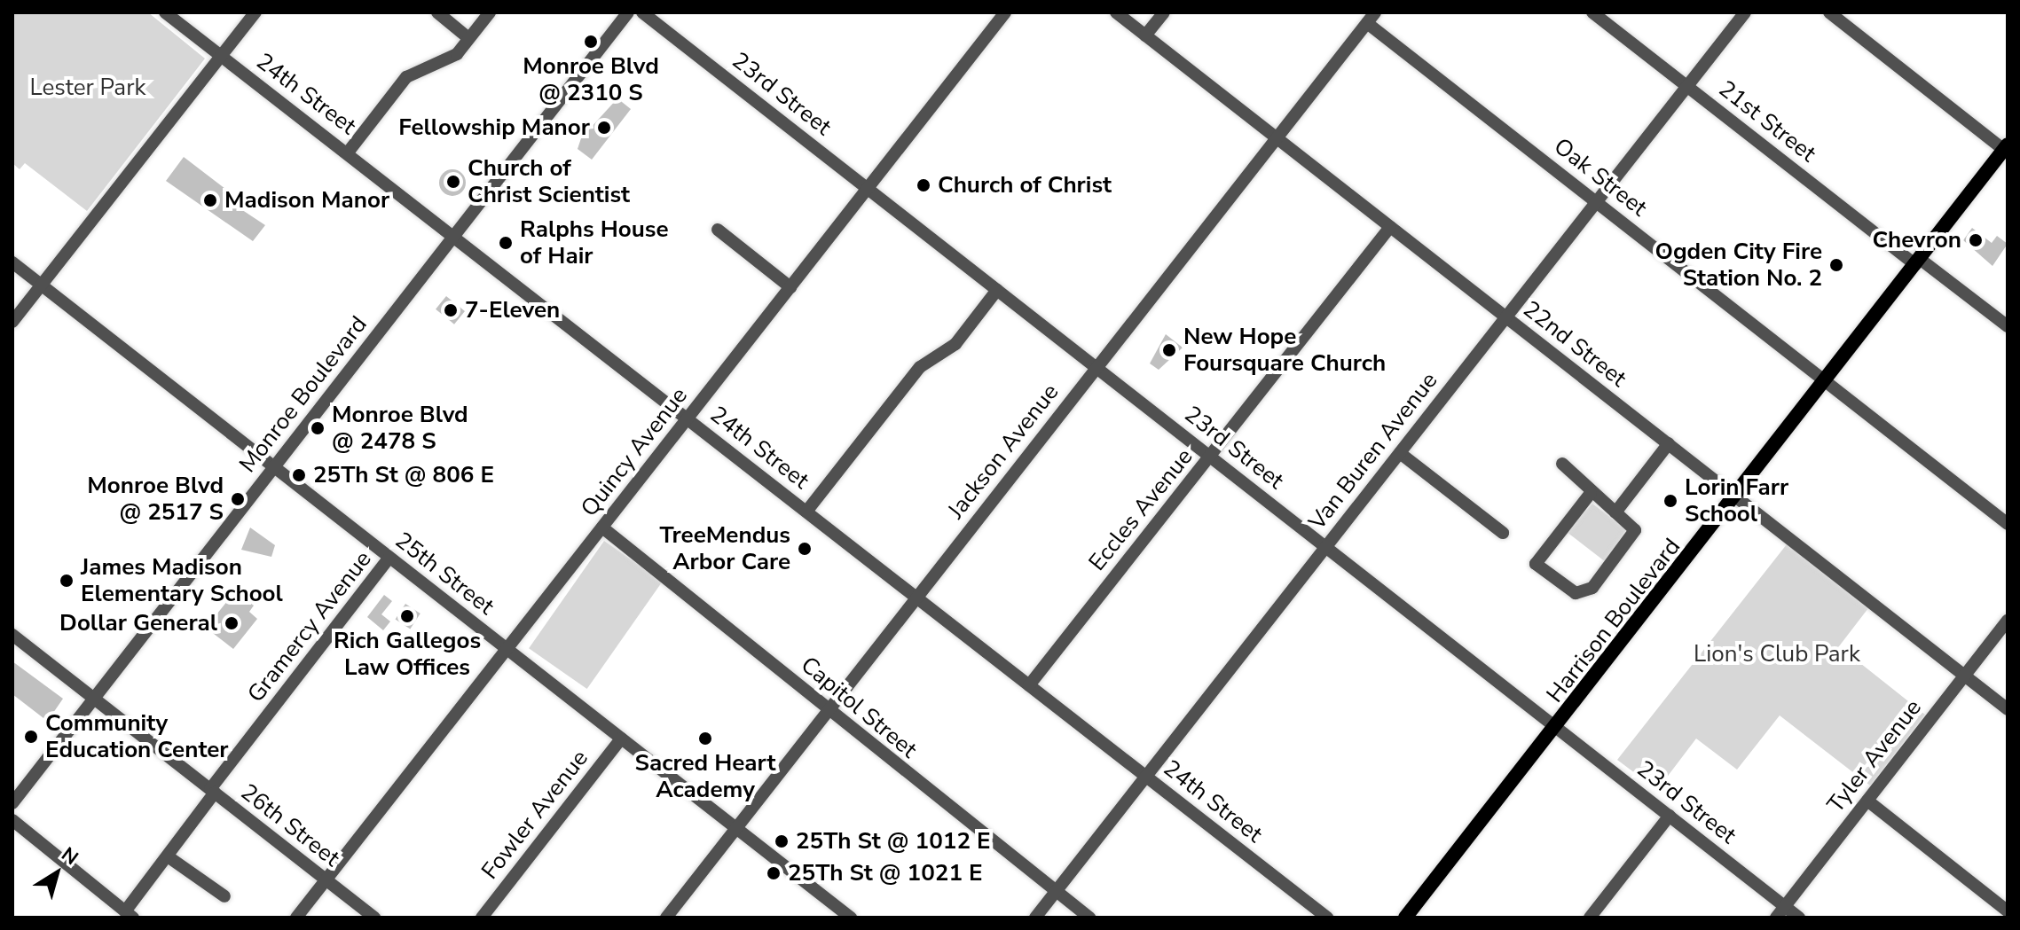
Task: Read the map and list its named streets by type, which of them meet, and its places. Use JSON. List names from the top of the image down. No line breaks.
{"streets":{"main road":["Harrison Boulevard"],"street":["24th Street","23rd Street","21st Street","Oak Street","22nd Street","Monroe Boulevard","Jackson Avenue","Van Buren Avenue","Quincy Avenue","Eccles Avenue","25th Street","Gramercy Avenue","Capitol Street","Tyler Avenue","Fowler Avenue","26th Street"]},"crossings":[["24th Street","Monroe Boulevard"],["24th Street","Jackson Avenue"],["24th Street","Van Buren Avenue"],["24th Street","Quincy Avenue"],["24th Street","Eccles Avenue"],["23rd Street","Jackson Avenue"],["23rd Street","Van Buren Avenue"],["23rd Street","Quincy Avenue"],["23rd Street","Eccles Avenue"],["23rd Street","Harrison Boulevard"],["23rd Street","Tyler Avenue"],["21st Street","Van Buren Avenue"],["21st Street","Harrison Boulevard"],["Oak Street","Jackson Avenue"],["Oak Street","Van Buren Avenue"],["Oak Street","Harrison Boulevard"],["22nd Street","Jackson Avenue"],["22nd Street","Van Buren Avenue"],["22nd Street","Eccles Avenue"],["22nd Street","Harrison Boulevard"],["22nd Street","Tyler Avenue"],["Monroe Boulevard","25th Street"],["Monroe Boulevard","26th Street"],["Jackson Avenue","25th Street"],["Jackson Avenue","Capitol Street"],["Van Buren Avenue","Capitol Street"],["Quincy Avenue","25th Street"],["Quincy Avenue","Capitol Street"],["Quincy Avenue","26th Street"],["25th Street","Gramercy Avenue"],["25th Street","Fowler Avenue"],["Gramercy Avenue","26th Street"]],"parks":["Lester Park","Lion's Club Park"],"places":["Monroe Blvd @ 2310 S","Fellowship Manor","Church of Christ Scientist","Church of Christ","Madison Manor","Chevron","Ralphs House of Hair","Ogden City Fire Station No. 2","7-Eleven","New Hope Foursquare Church","Monroe Blvd @ 2478 S","25Th St @ 806 E","Monroe Blvd @ 2517 S","Lorin Farr School","TreeMendus Arbor Care","James Madison Elementary School","Rich Gallegos Law Offices","Dollar General","Community Education Center","Sacred Heart Academy","25Th St @ 1012 E","25Th St @ 1021 E"],"north":"top right"}
